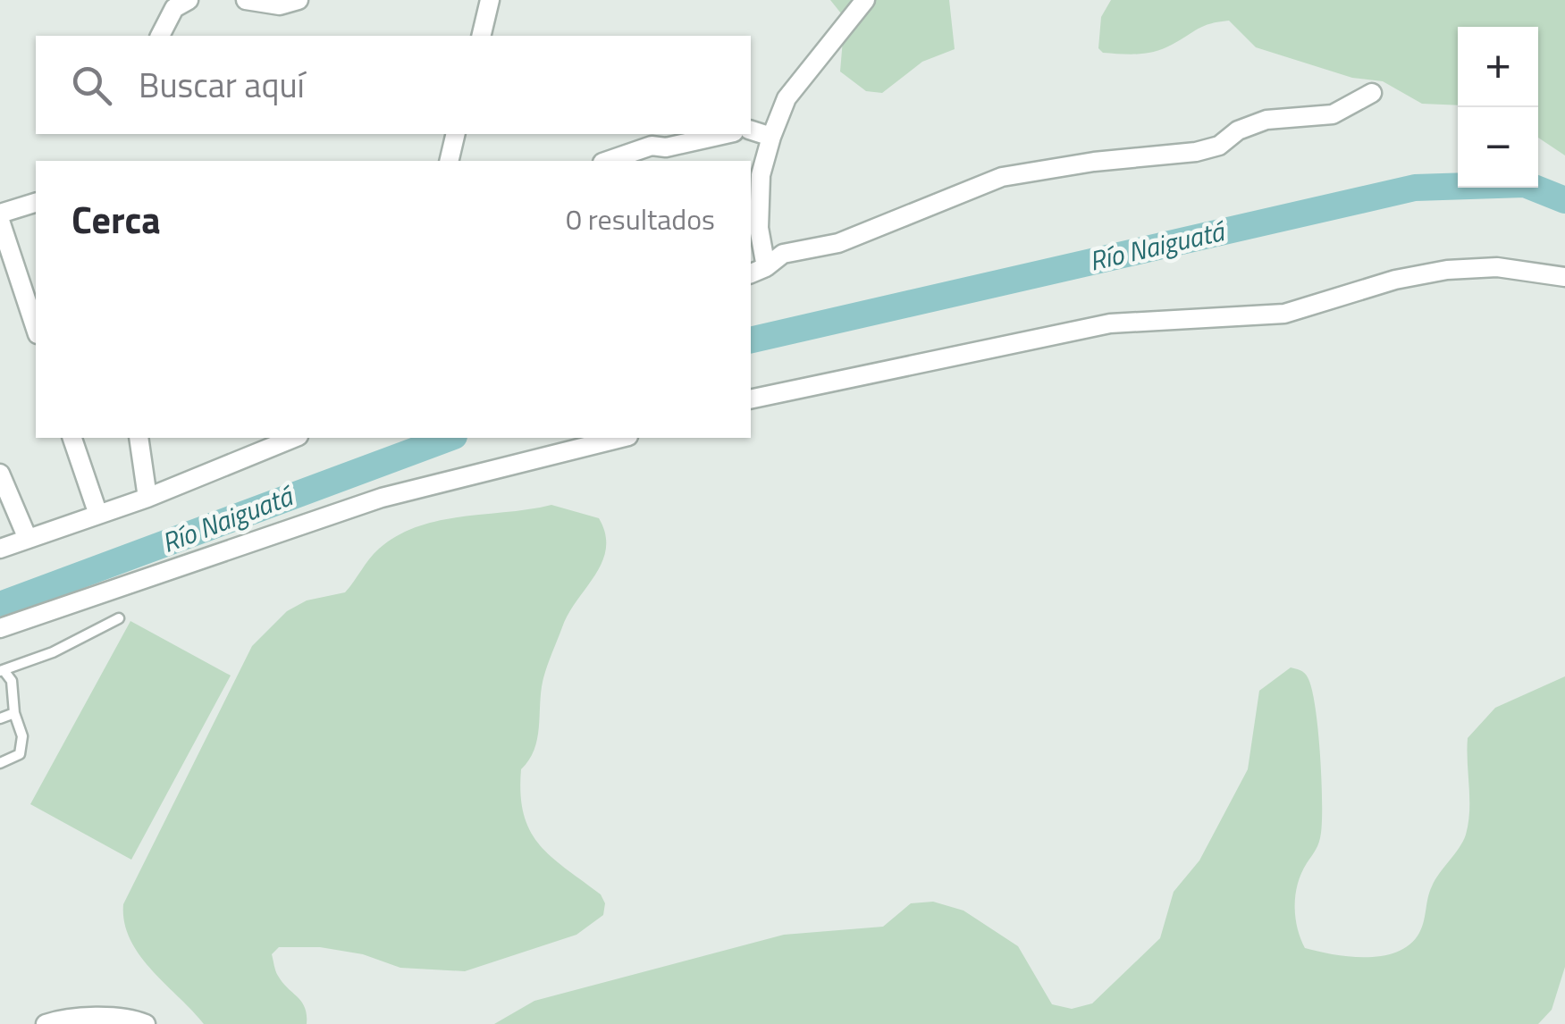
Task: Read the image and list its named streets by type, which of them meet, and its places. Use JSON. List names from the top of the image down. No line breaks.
{"water":["Río Naiguatá"],"page":{"map_buttons":["+","−"],"search":"Buscar aquí","heading":["Cerca","0 resultados"]}}
